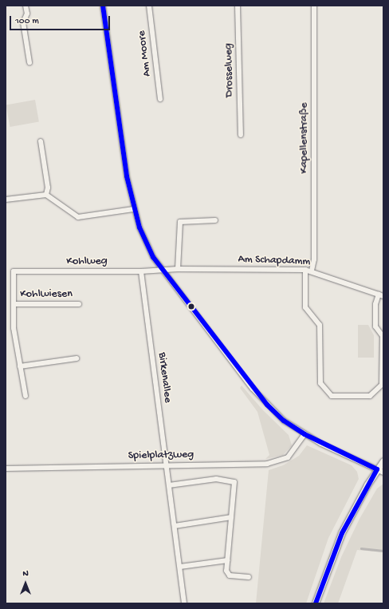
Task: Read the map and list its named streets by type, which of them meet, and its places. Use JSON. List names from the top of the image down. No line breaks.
{"streets":{"street":["Am Moore","Drosselweg","Kapellenstraße","Am Schapdamm","Kohlweg","Kohlwiesen","Birkenallee","Spielplatzweg"]},"crossings":[["Kapellenstraße","Am Schapdamm"],["Am Schapdamm","Kohlweg"],["Kohlweg","Kohlwiesen"],["Kohlweg","Birkenallee"],["Birkenallee","Spielplatzweg"]],"scale_bar":"100 m","north":"top"}
